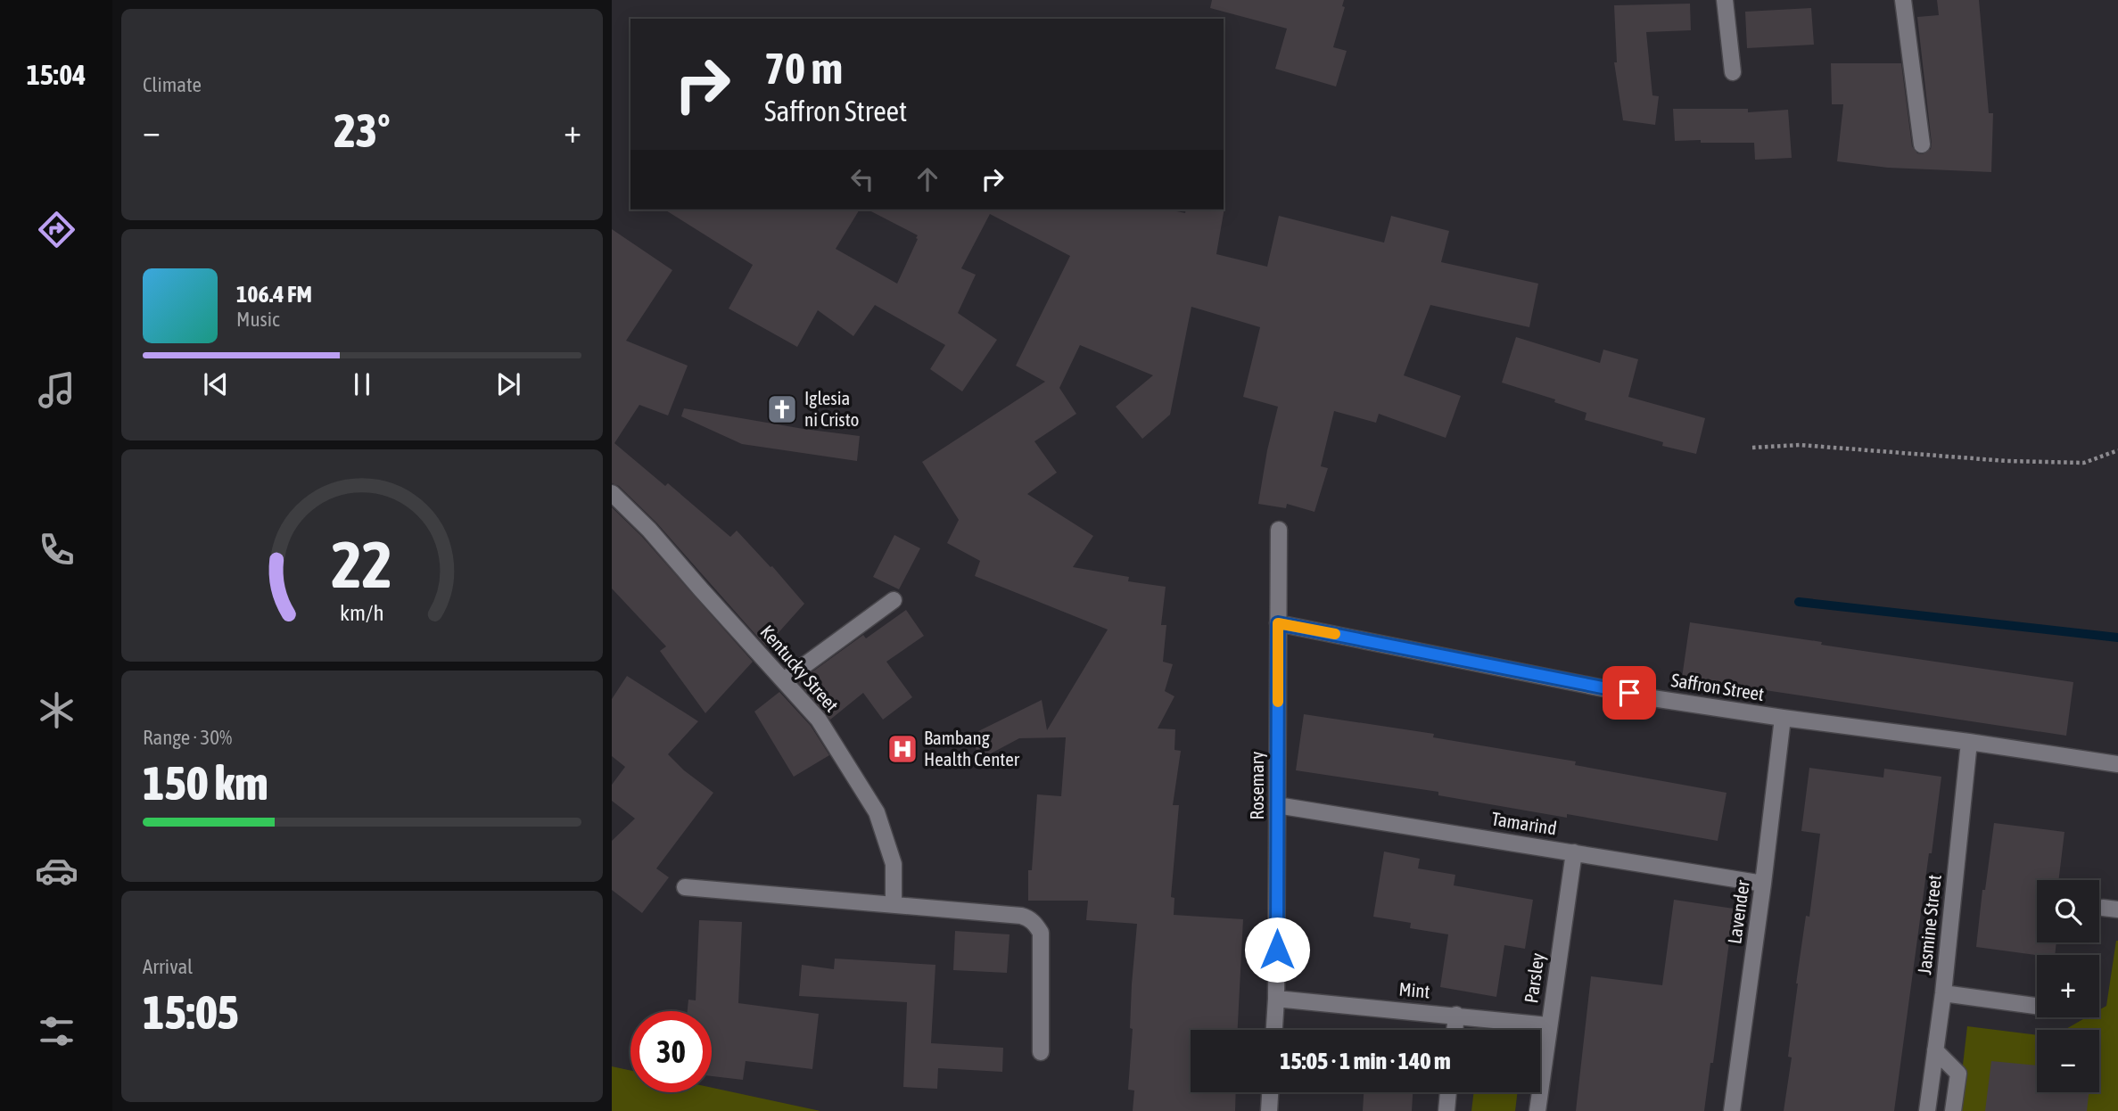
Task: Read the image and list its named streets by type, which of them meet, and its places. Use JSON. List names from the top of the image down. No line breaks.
{"streets":{"street":["Kentucky Street","Saffron Street","Rosemary","Tamarind","Lavender","Jasmine Street","Parsley","Mint"]},"crossings":[["Saffron Street","Rosemary"],["Saffron Street","Lavender"],["Saffron Street","Jasmine Street"],["Rosemary","Tamarind"],["Rosemary","Mint"],["Tamarind","Lavender"],["Tamarind","Parsley"],["Parsley","Mint"]],"places":{"church":["Iglesia ni Cristo"],"hospital":["Bambang Health Center"]},"page":{"tabs":"15:04","tile":["Climate",["Range · 30%","150 km"],["Arrival","15:05"]],"turn":["70 m","Saffron Street"],"heat":["−","23°","+"],"song":["106.4 FM","Music"],"map_buttons":["+","−"],"limit":"30","trip":"15:05 · 1 min · 140 m","gauge":["22","km/h"]}}
